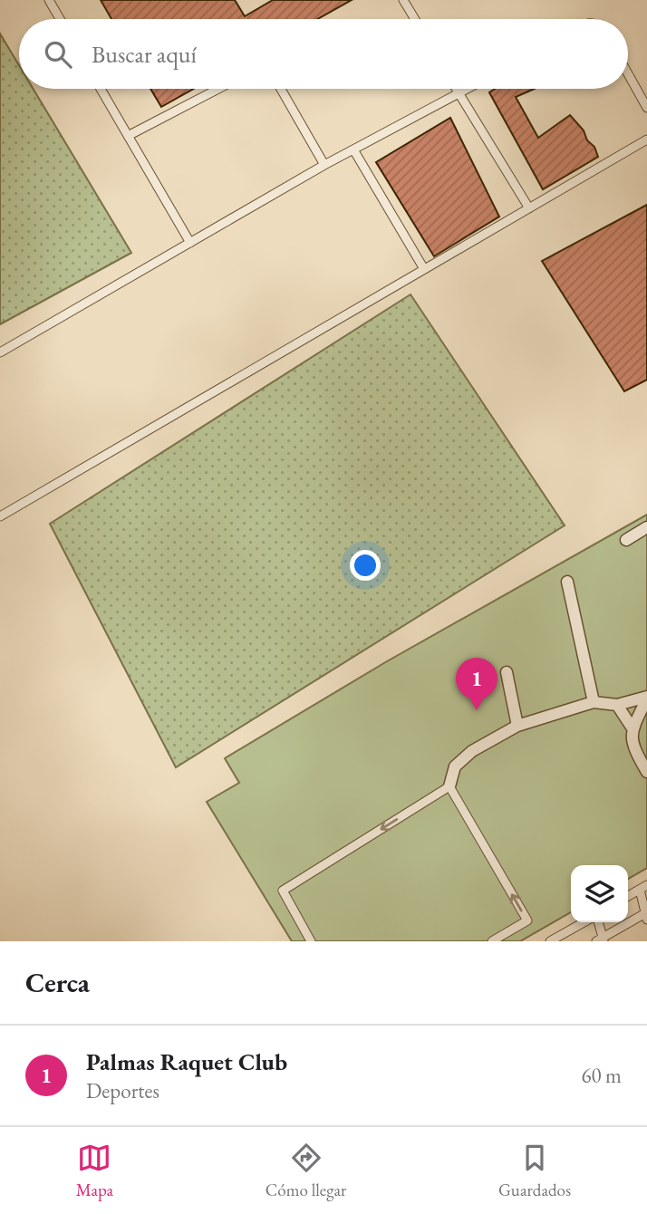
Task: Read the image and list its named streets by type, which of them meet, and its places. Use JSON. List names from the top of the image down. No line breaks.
{"page":{"search":"Buscar aquí","pins":"1","heading":"Cerca","list":[{"mark":"1","name":"Palmas Raquet Club","note":"Deportes","value":"60 m"}],"nav":["Mapa","Cómo llegar","Guardados"]}}
